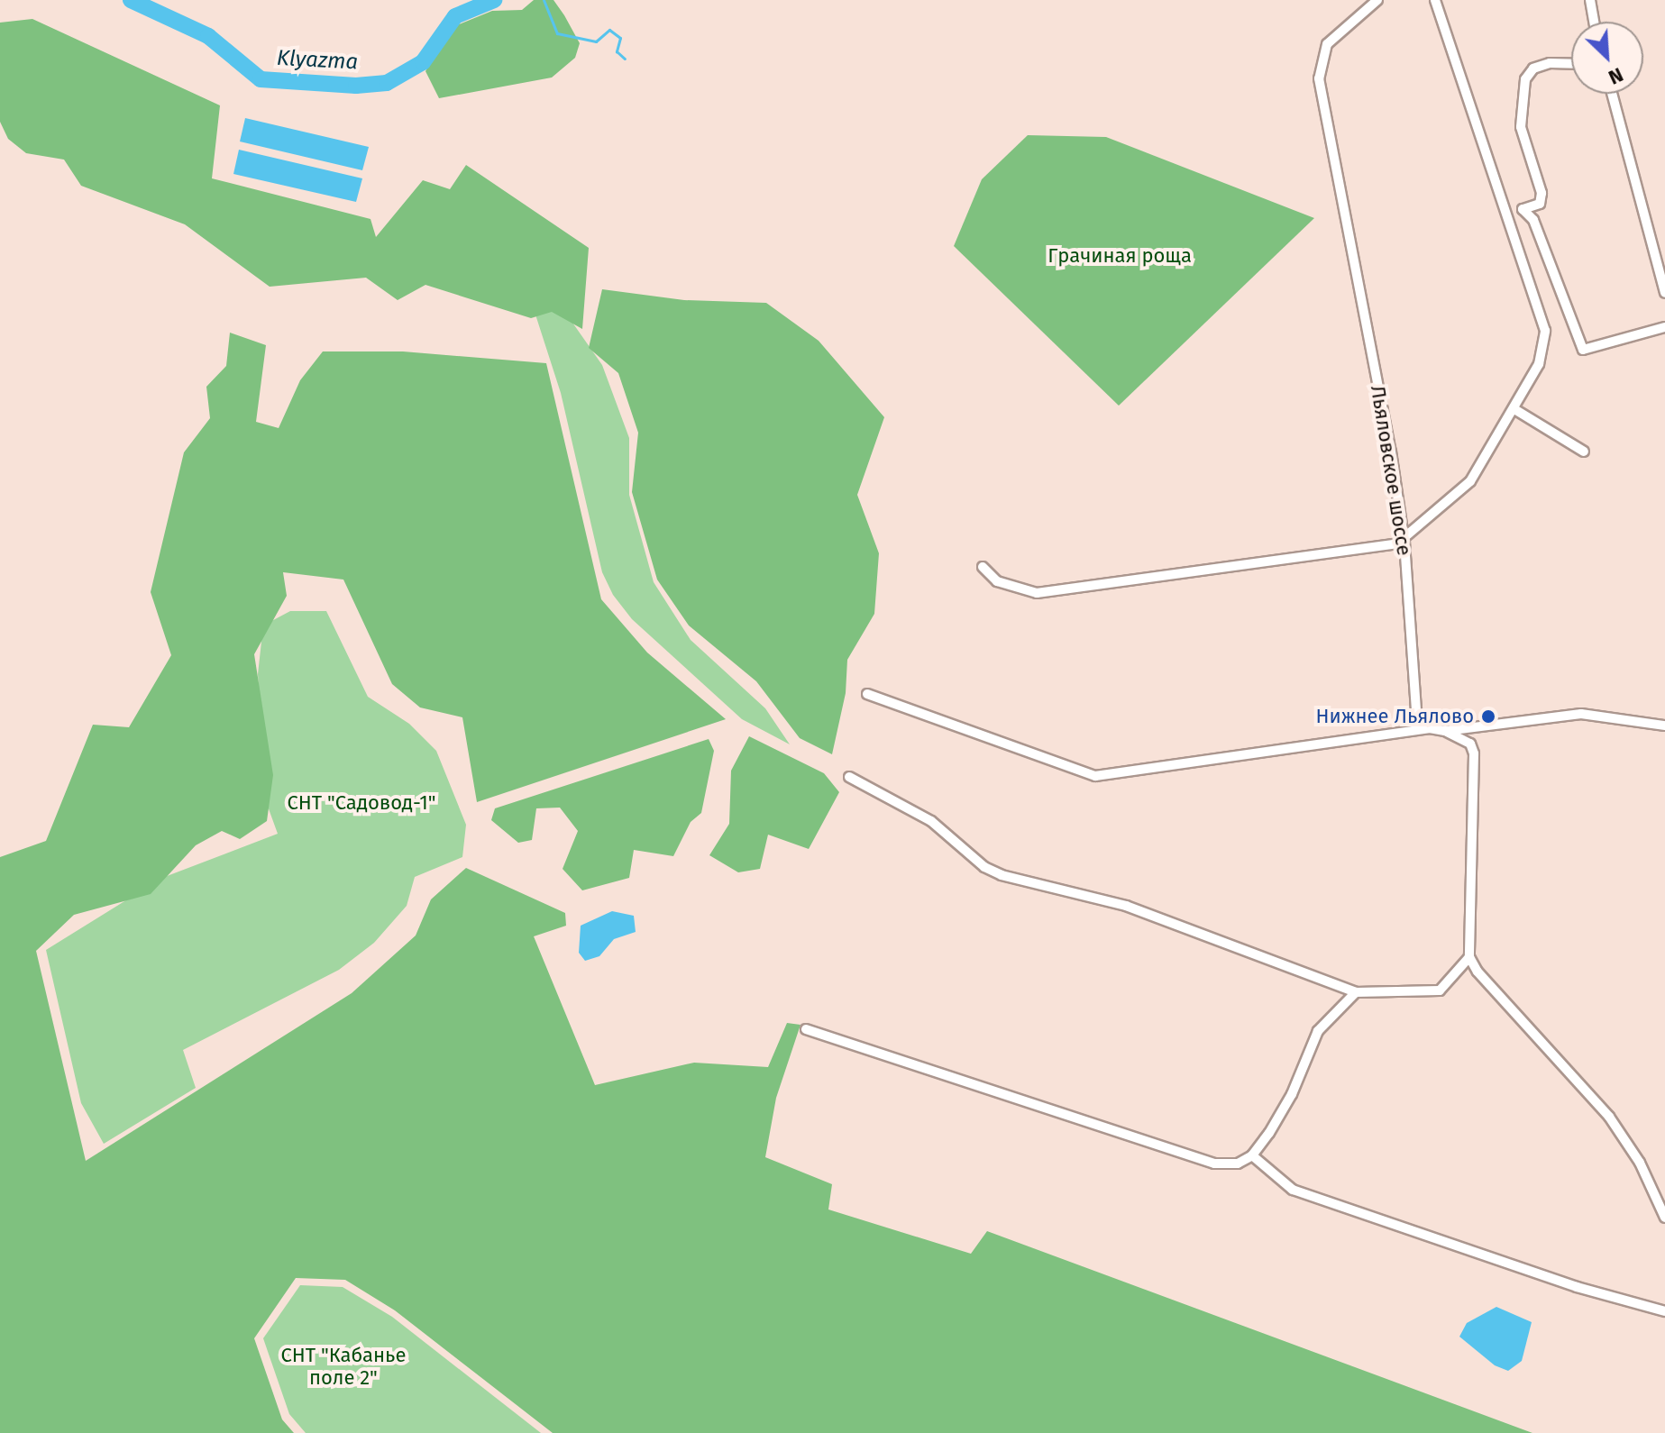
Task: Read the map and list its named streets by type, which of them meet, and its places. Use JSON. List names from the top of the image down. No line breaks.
{"streets":{"street":["Льяловское шоссе"]},"water":["Klyazma"],"parks":["Грачиная роща","СНТ \"Садовод-1\"","СНТ \"Кабанье поле 2\""],"places":["Нижнее Льялово"],"north":"bottom right"}
